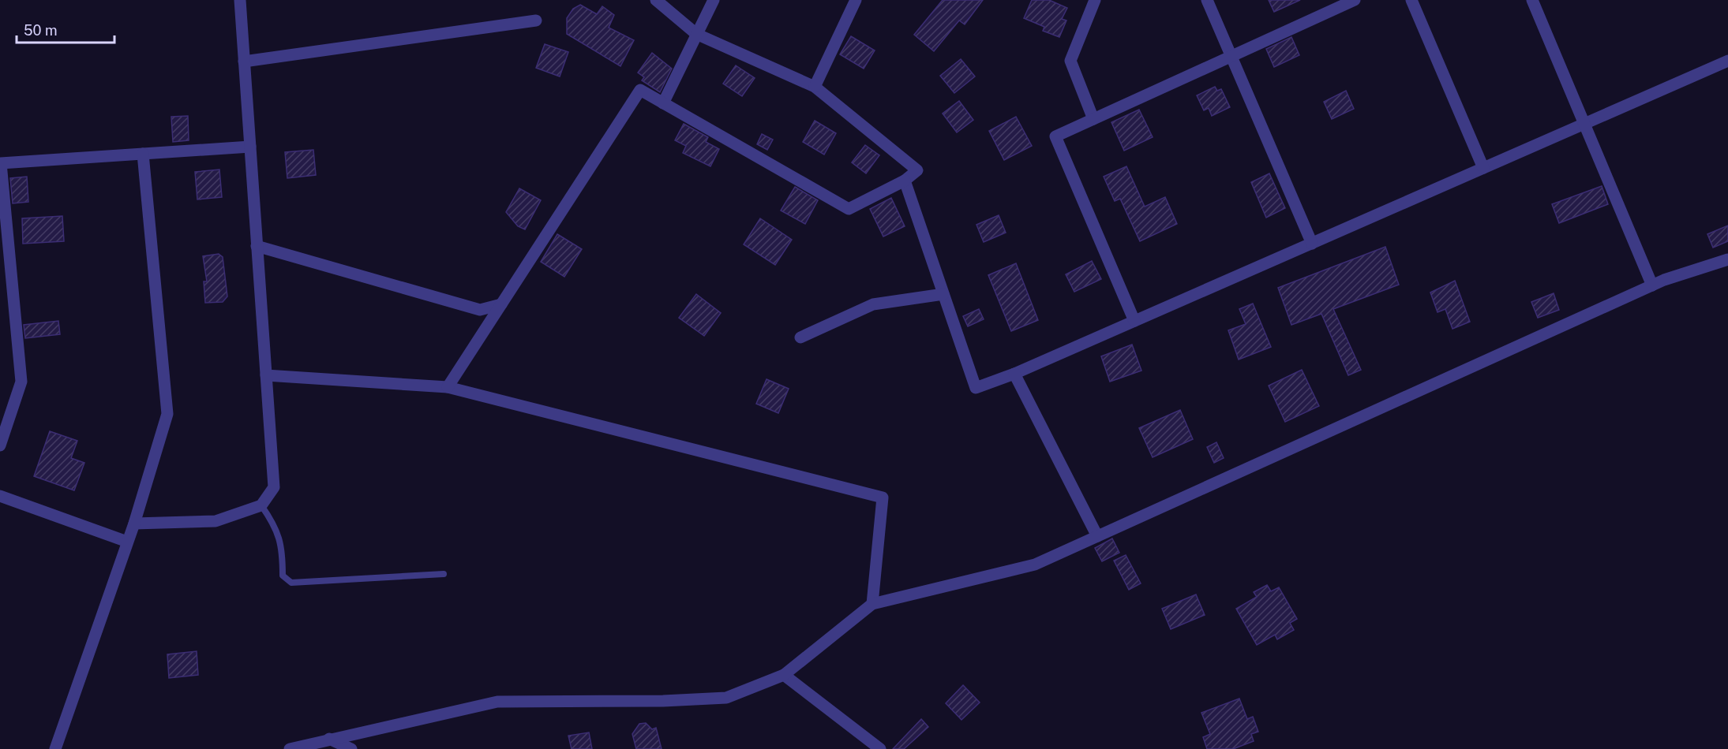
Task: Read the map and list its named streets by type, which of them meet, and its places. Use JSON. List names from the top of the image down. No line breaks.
{"scale_bar":"50 m"}
